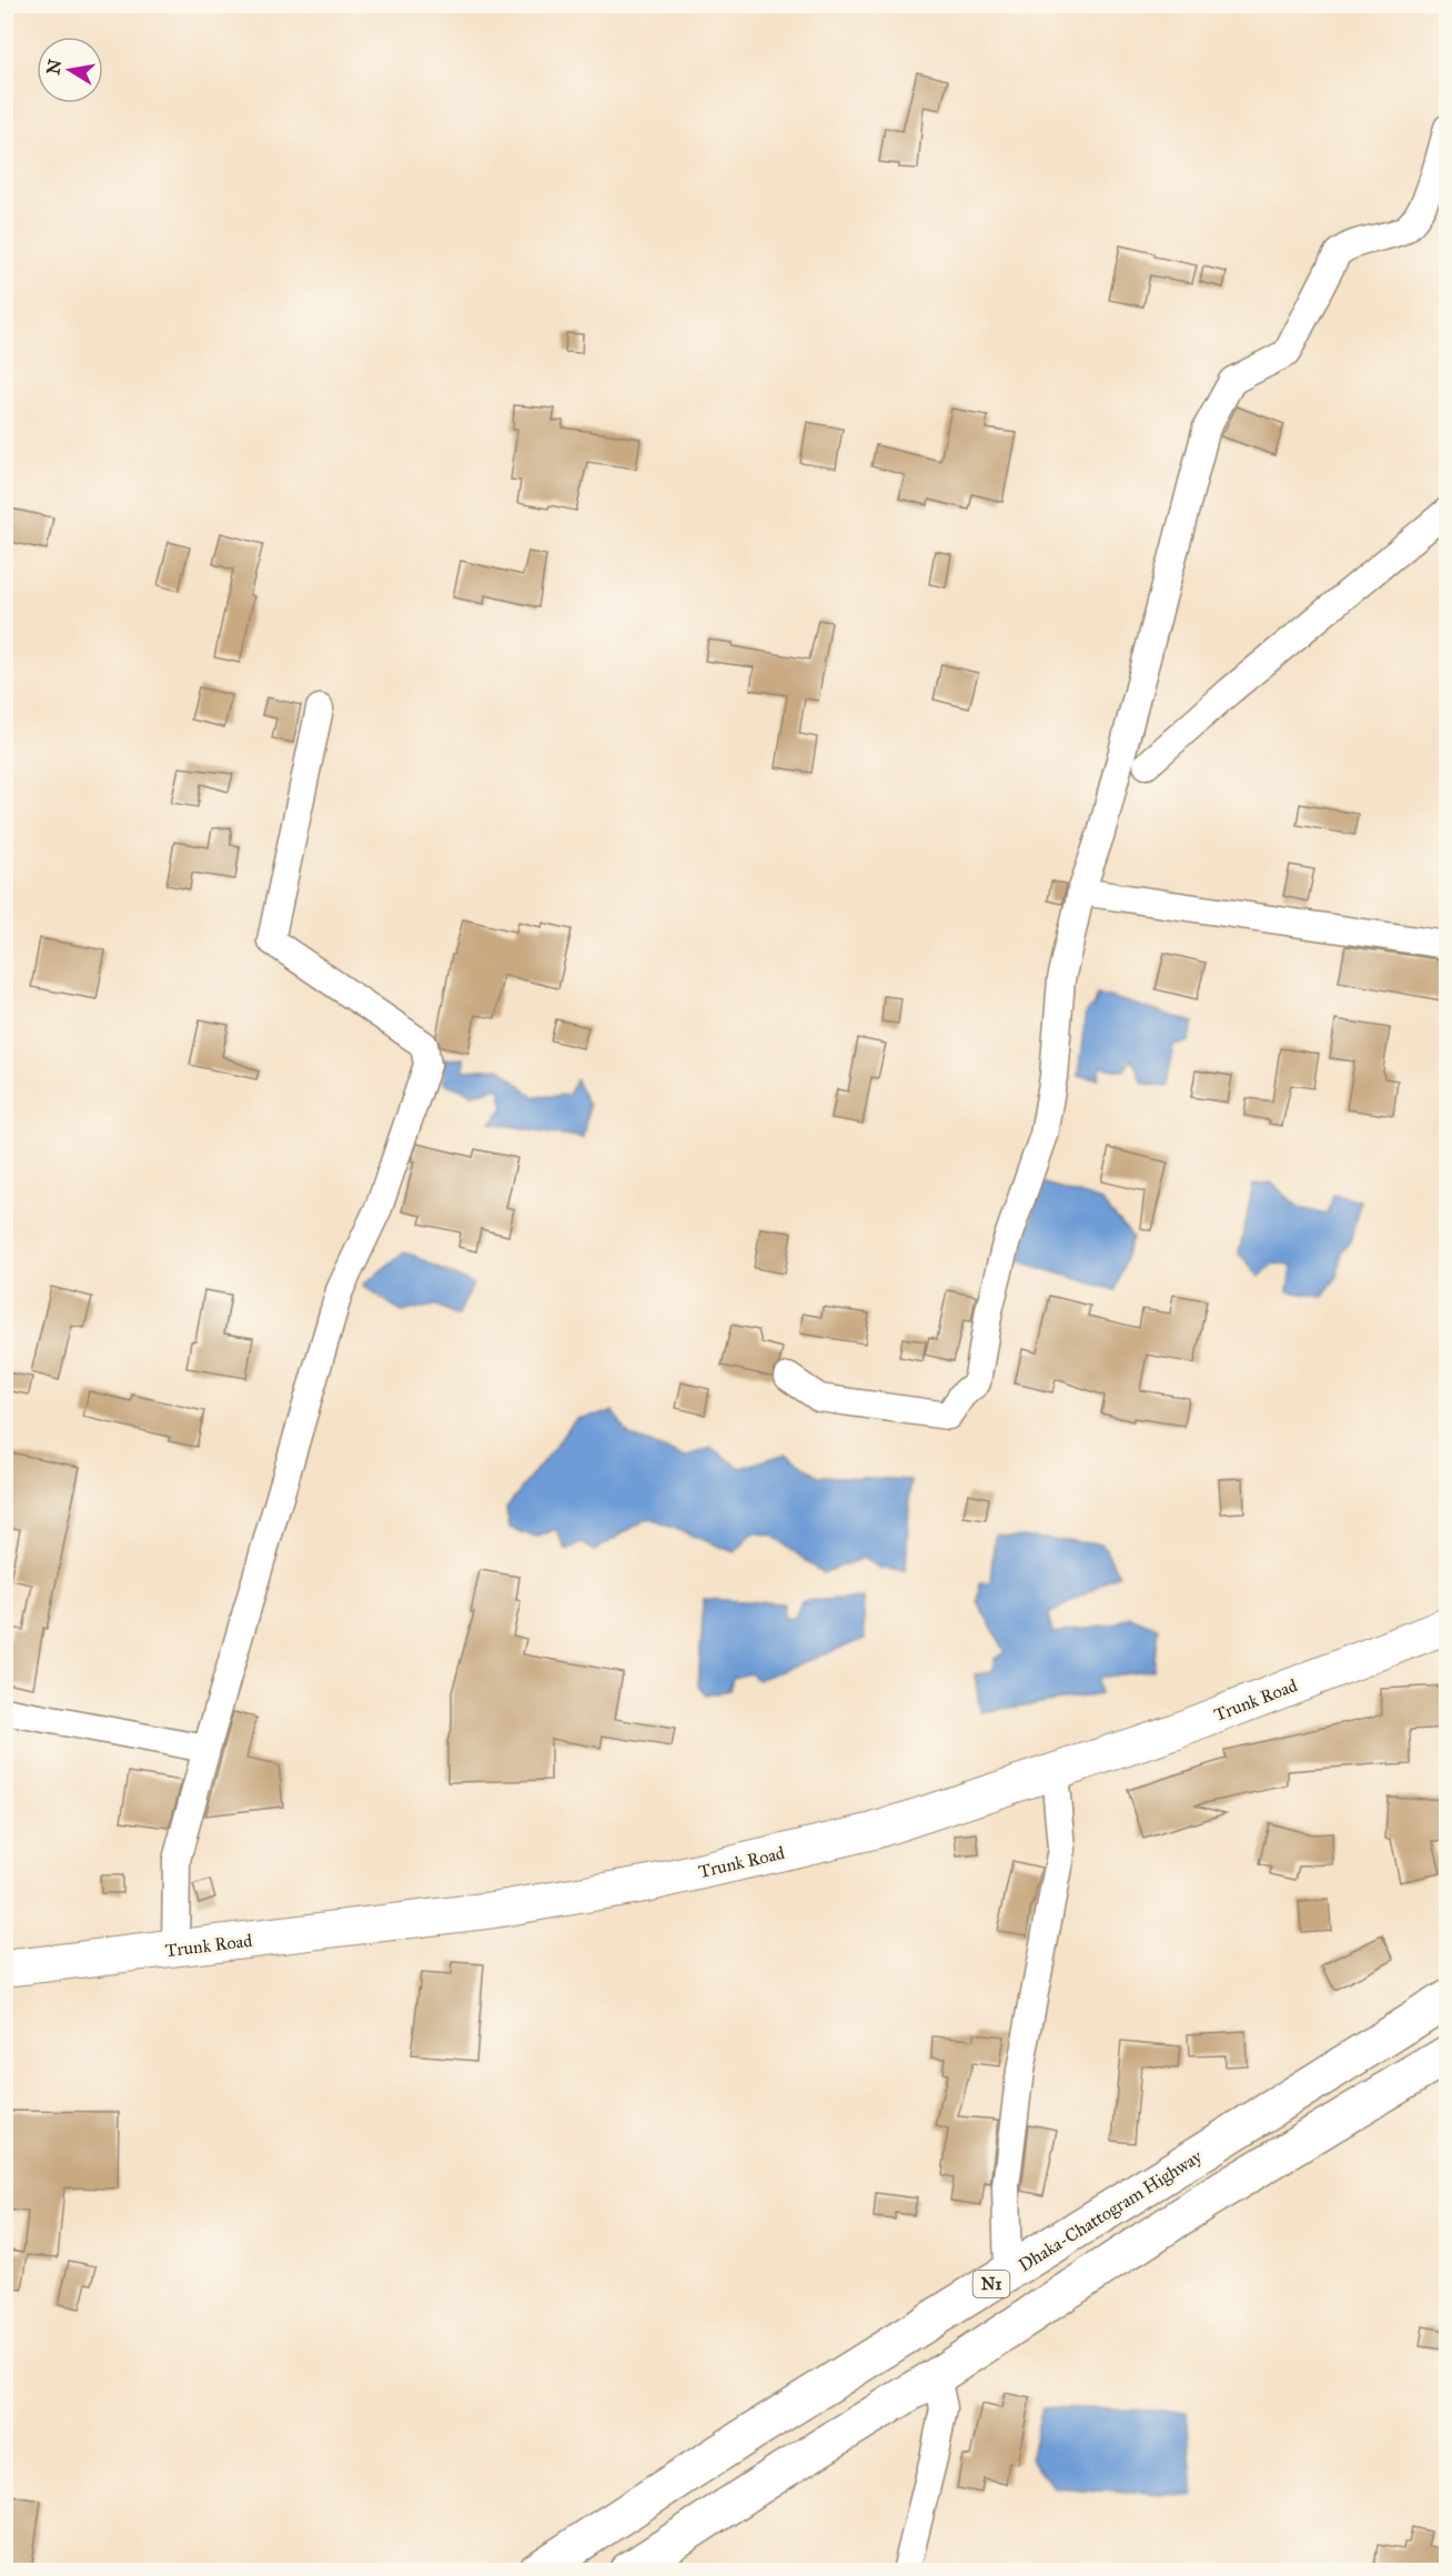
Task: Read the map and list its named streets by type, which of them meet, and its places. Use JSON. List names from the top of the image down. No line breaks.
{"streets":{"highway":["Dhaka-Chattogram Highway","N1"],"main road":["Trunk Road"]},"north":"left"}
